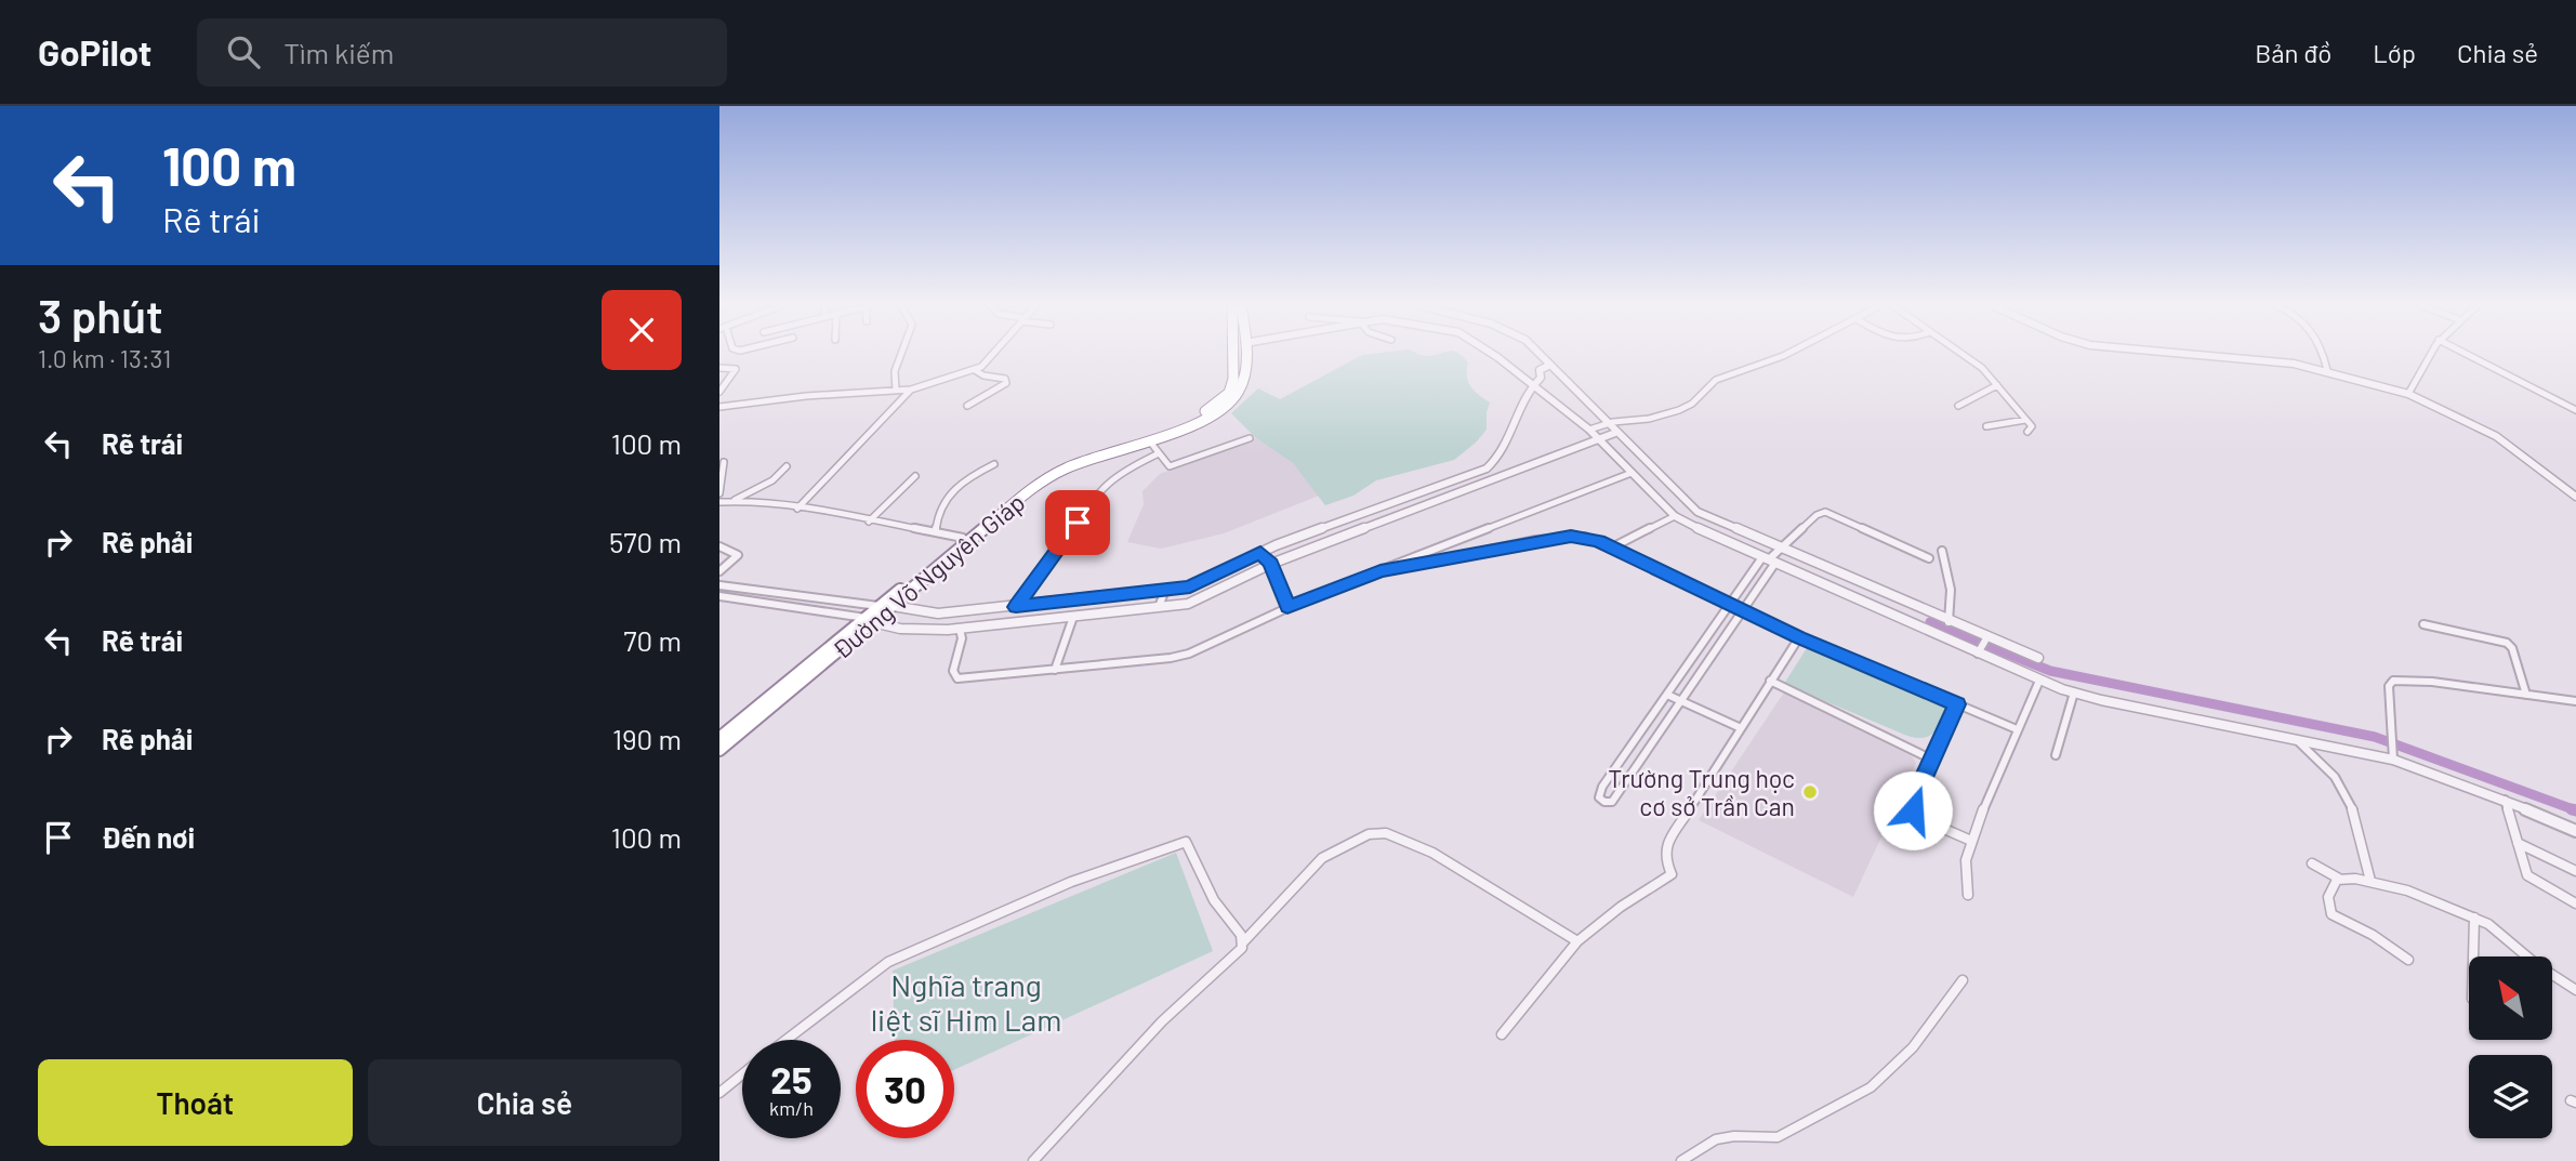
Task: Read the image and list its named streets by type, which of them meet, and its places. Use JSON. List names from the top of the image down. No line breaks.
{"streets":{"highway":["Đường Võ Nguyên Giáp"]},"parks":["Nghĩa trang liệt sĩ Him Lam"],"places":["Trường Trung học cơ sở Trần Can"],"north":"top left","page":{"header":"GoPilot","search":"Tìm kiếm","nav":["Bản đồ","Lớp","Chia sẻ"],"turn":["100 m","Rẽ trái"],"heading":["3 phút","1.0 km · 13:31"],"list":[{"name":"Rẽ trái","value":"100 m"},{"name":"Rẽ phải","value":"570 m"},{"name":"Rẽ trái","value":"70 m"},{"name":"Rẽ phải","value":"190 m"},{"name":"Đến nơi","value":"100 m"}],"speed":"25 km/h","limit":"30","buttons":["Thoát","Chia sẻ"]}}
